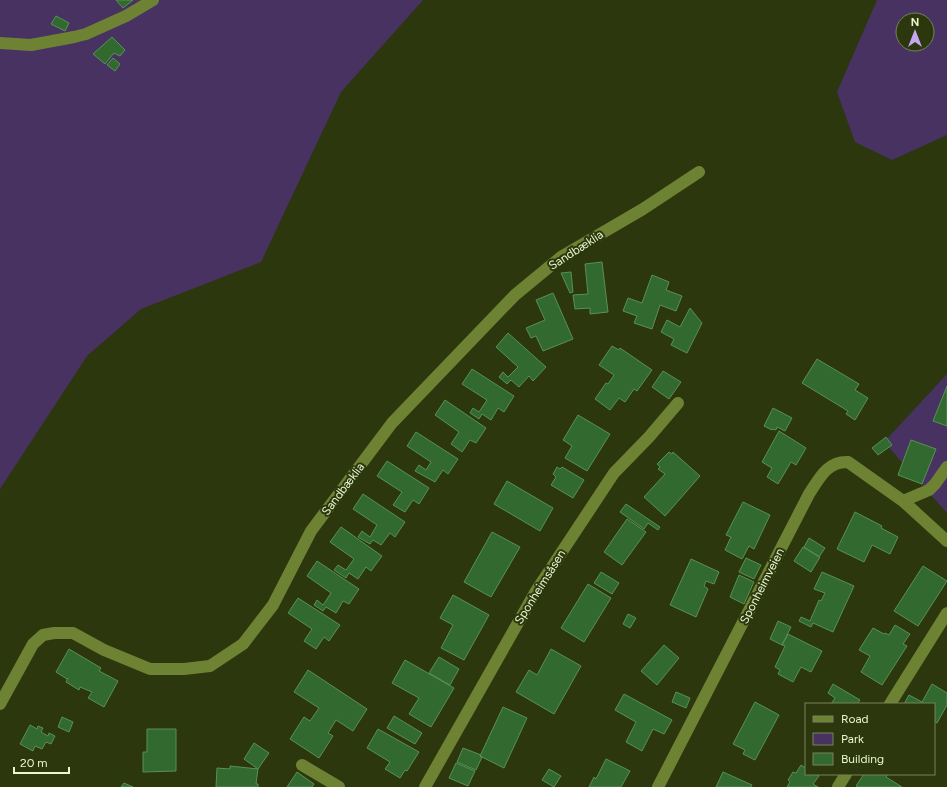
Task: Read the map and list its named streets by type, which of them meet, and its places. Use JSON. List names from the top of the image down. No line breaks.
{"streets":{"street":["Sandbæklia","Sponheimveien","Sponheimsåsen"]},"legend":["Road","Park","Building"],"scale_bar":"20 m","north":"top"}
